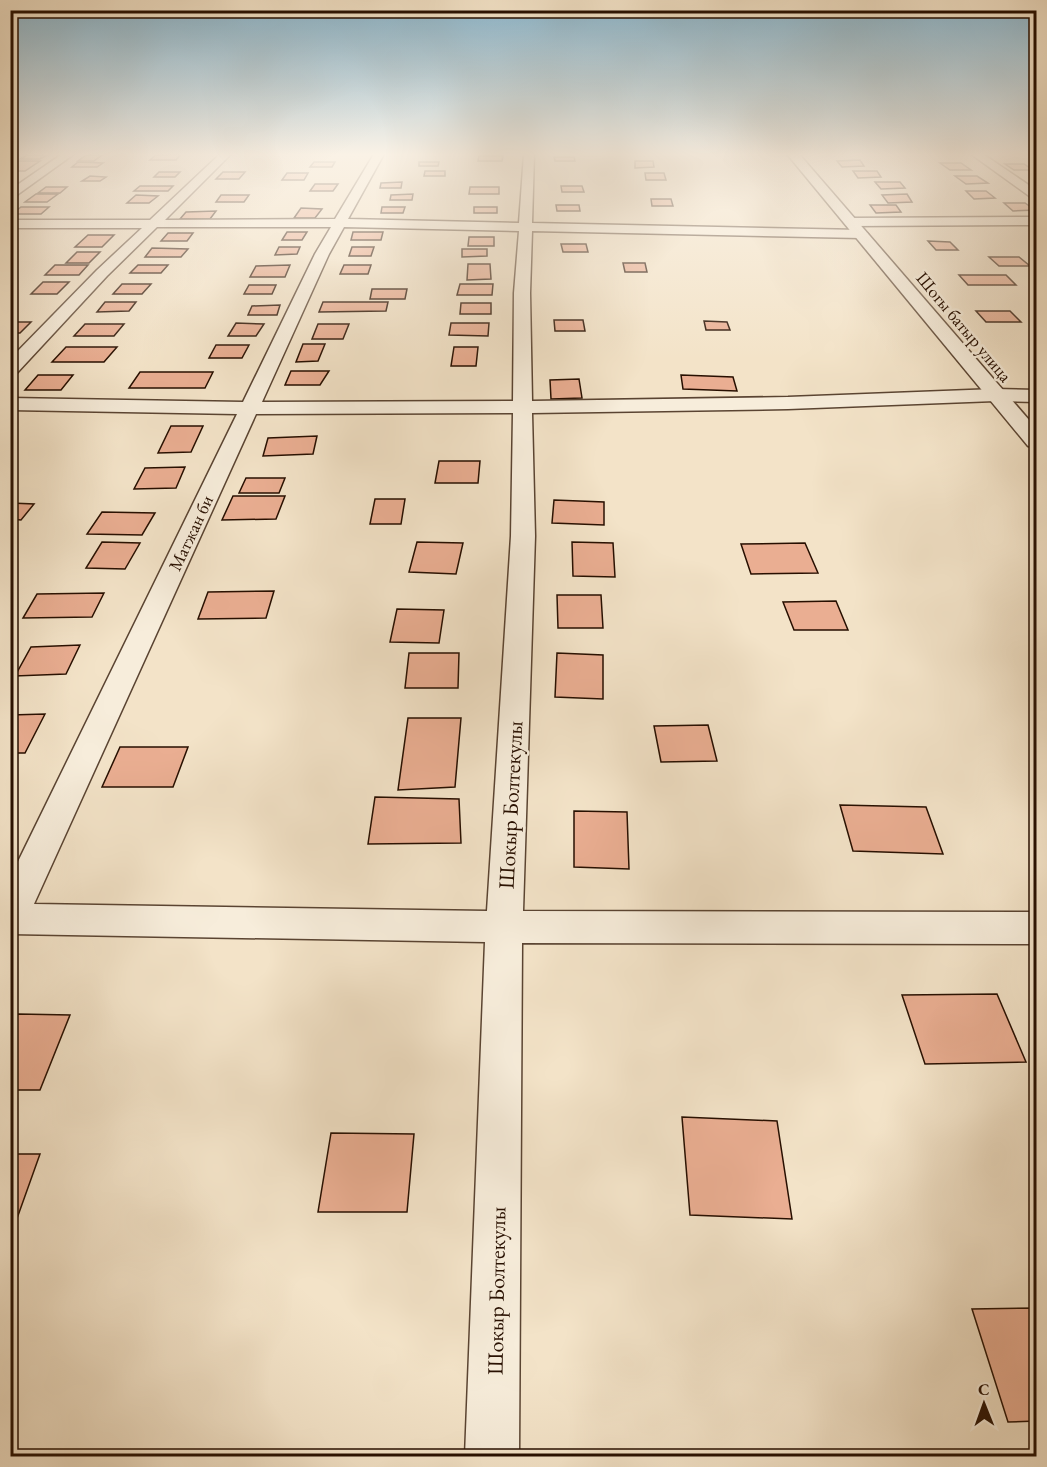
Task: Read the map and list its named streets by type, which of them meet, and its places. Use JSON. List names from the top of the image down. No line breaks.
{"streets":{"street":["Шогы батыр улица","Матжан би","Шокыр Болтекулы"]},"north":"top"}
